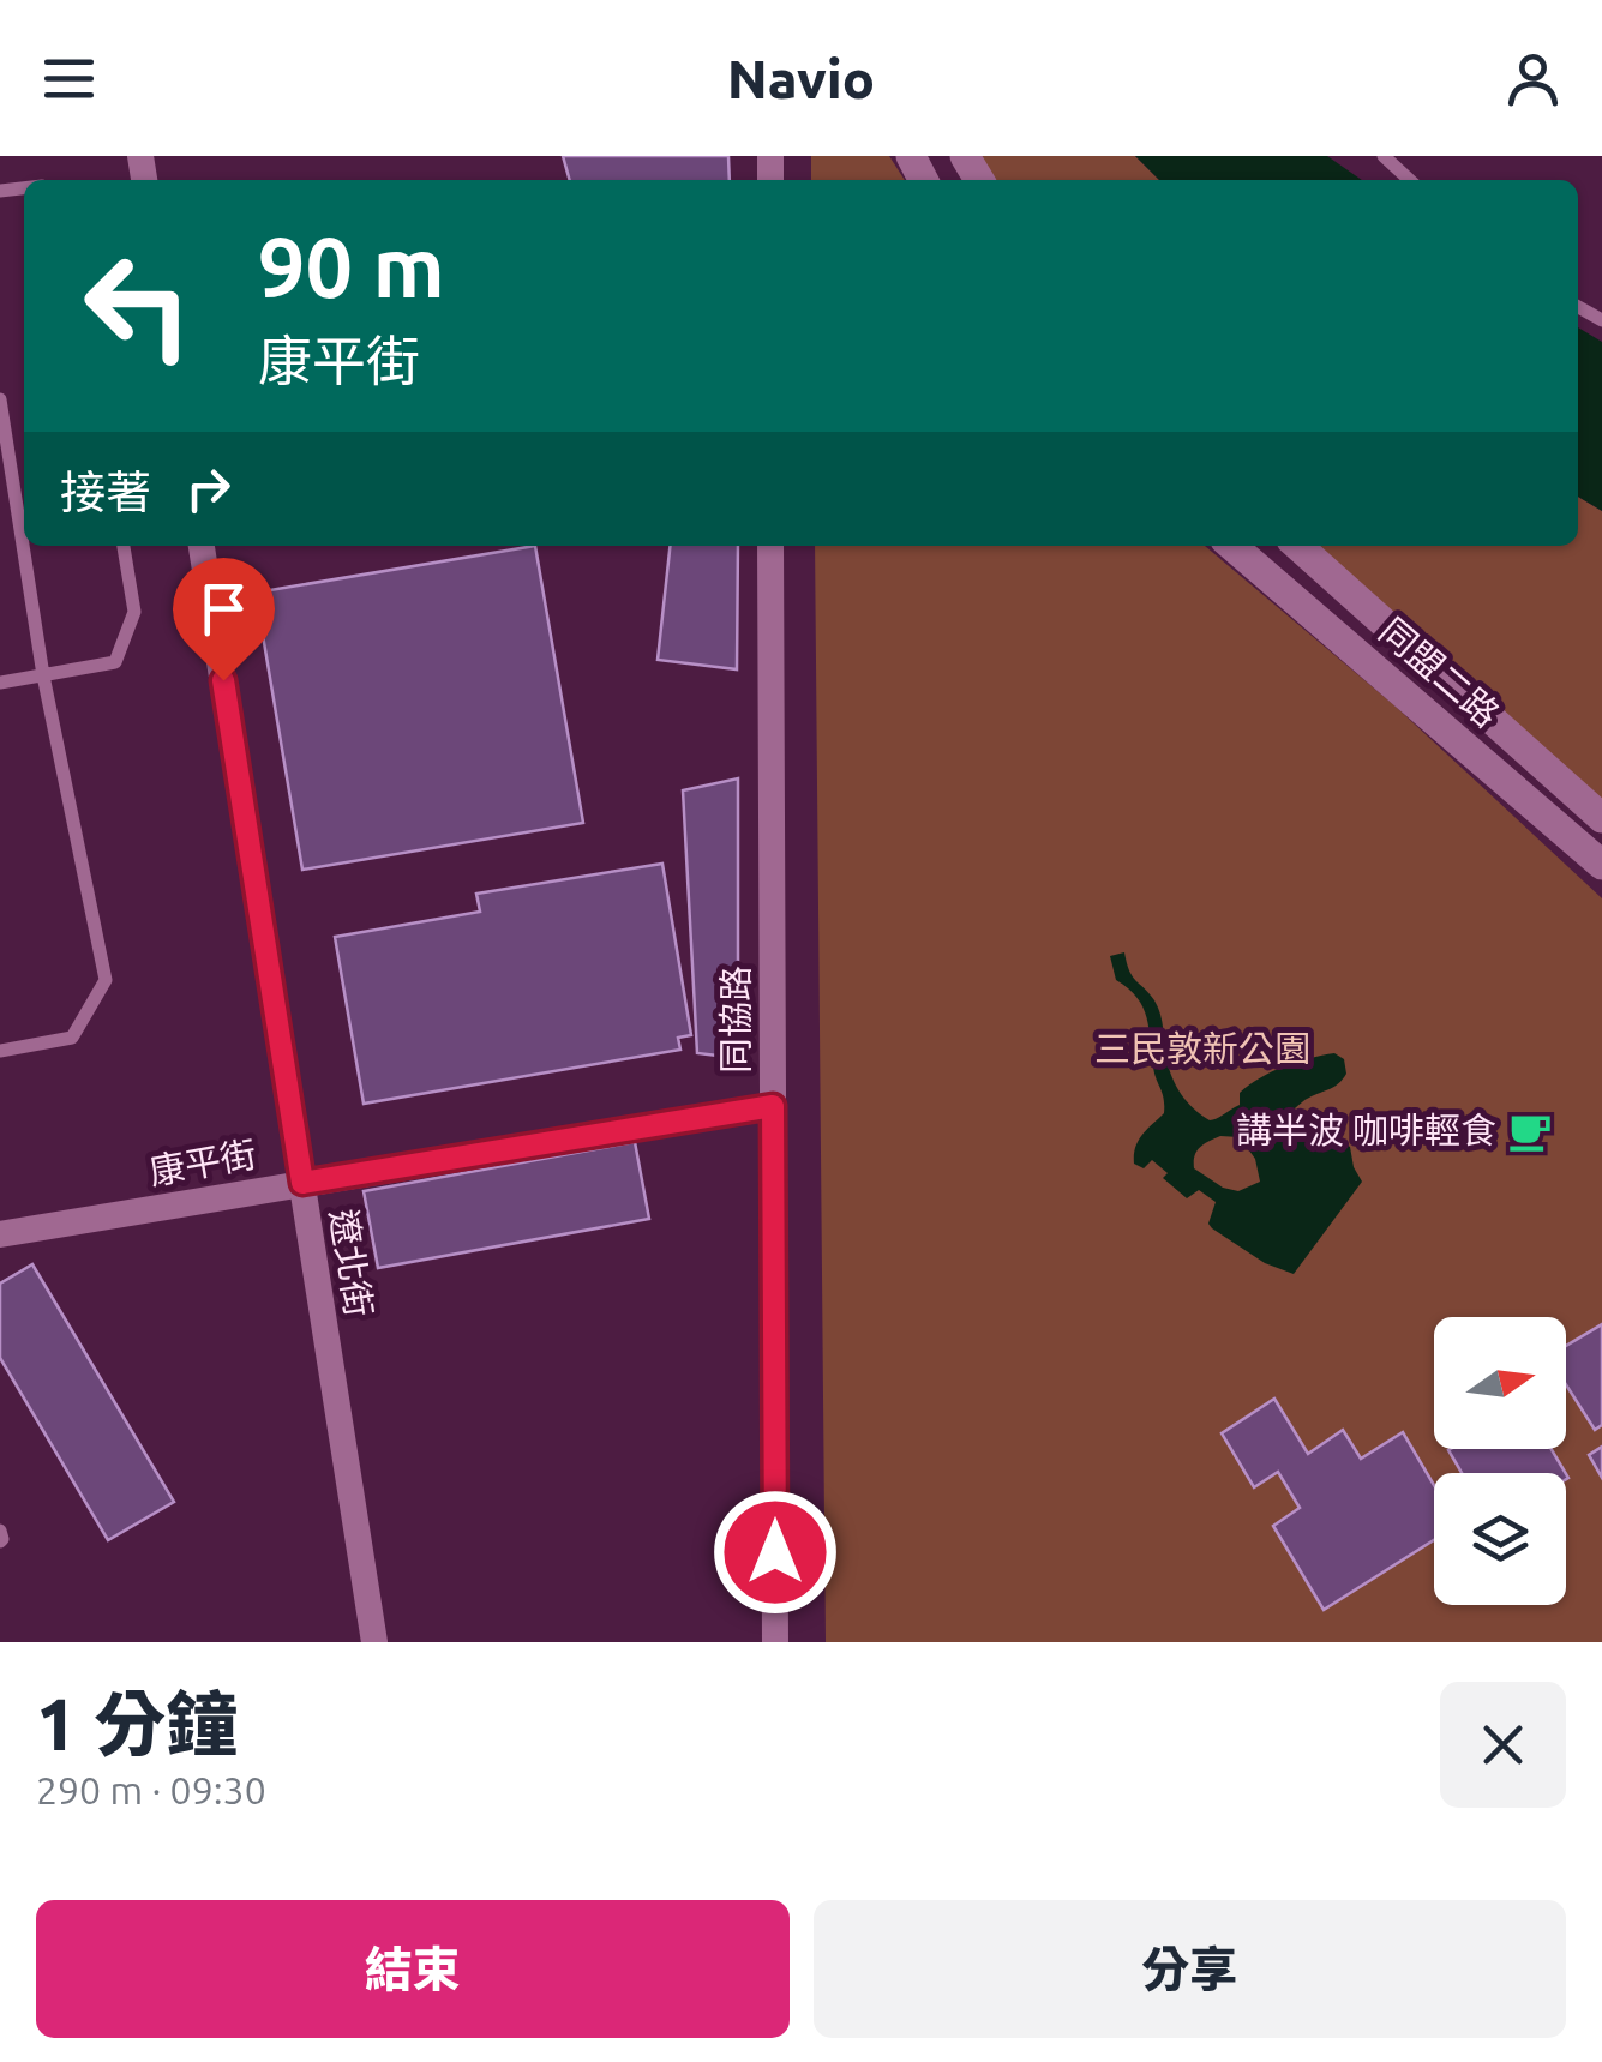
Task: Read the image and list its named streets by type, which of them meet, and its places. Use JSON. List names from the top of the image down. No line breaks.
{"streets":{"street":["同盟二路","同協路","康平街","遼北街"]},"crossings":[["同協路","康平街"],["康平街","遼北街"]],"parks":["三民敦新公園"],"places":{"cafe":["講半波 咖啡輕食"]},"north":"right","page":{"header":"Navio","turn":["90 m","康平街"],"then":"接著","heading":["1 分鐘","290 m · 09:30"],"buttons":["結束","分享"]}}
